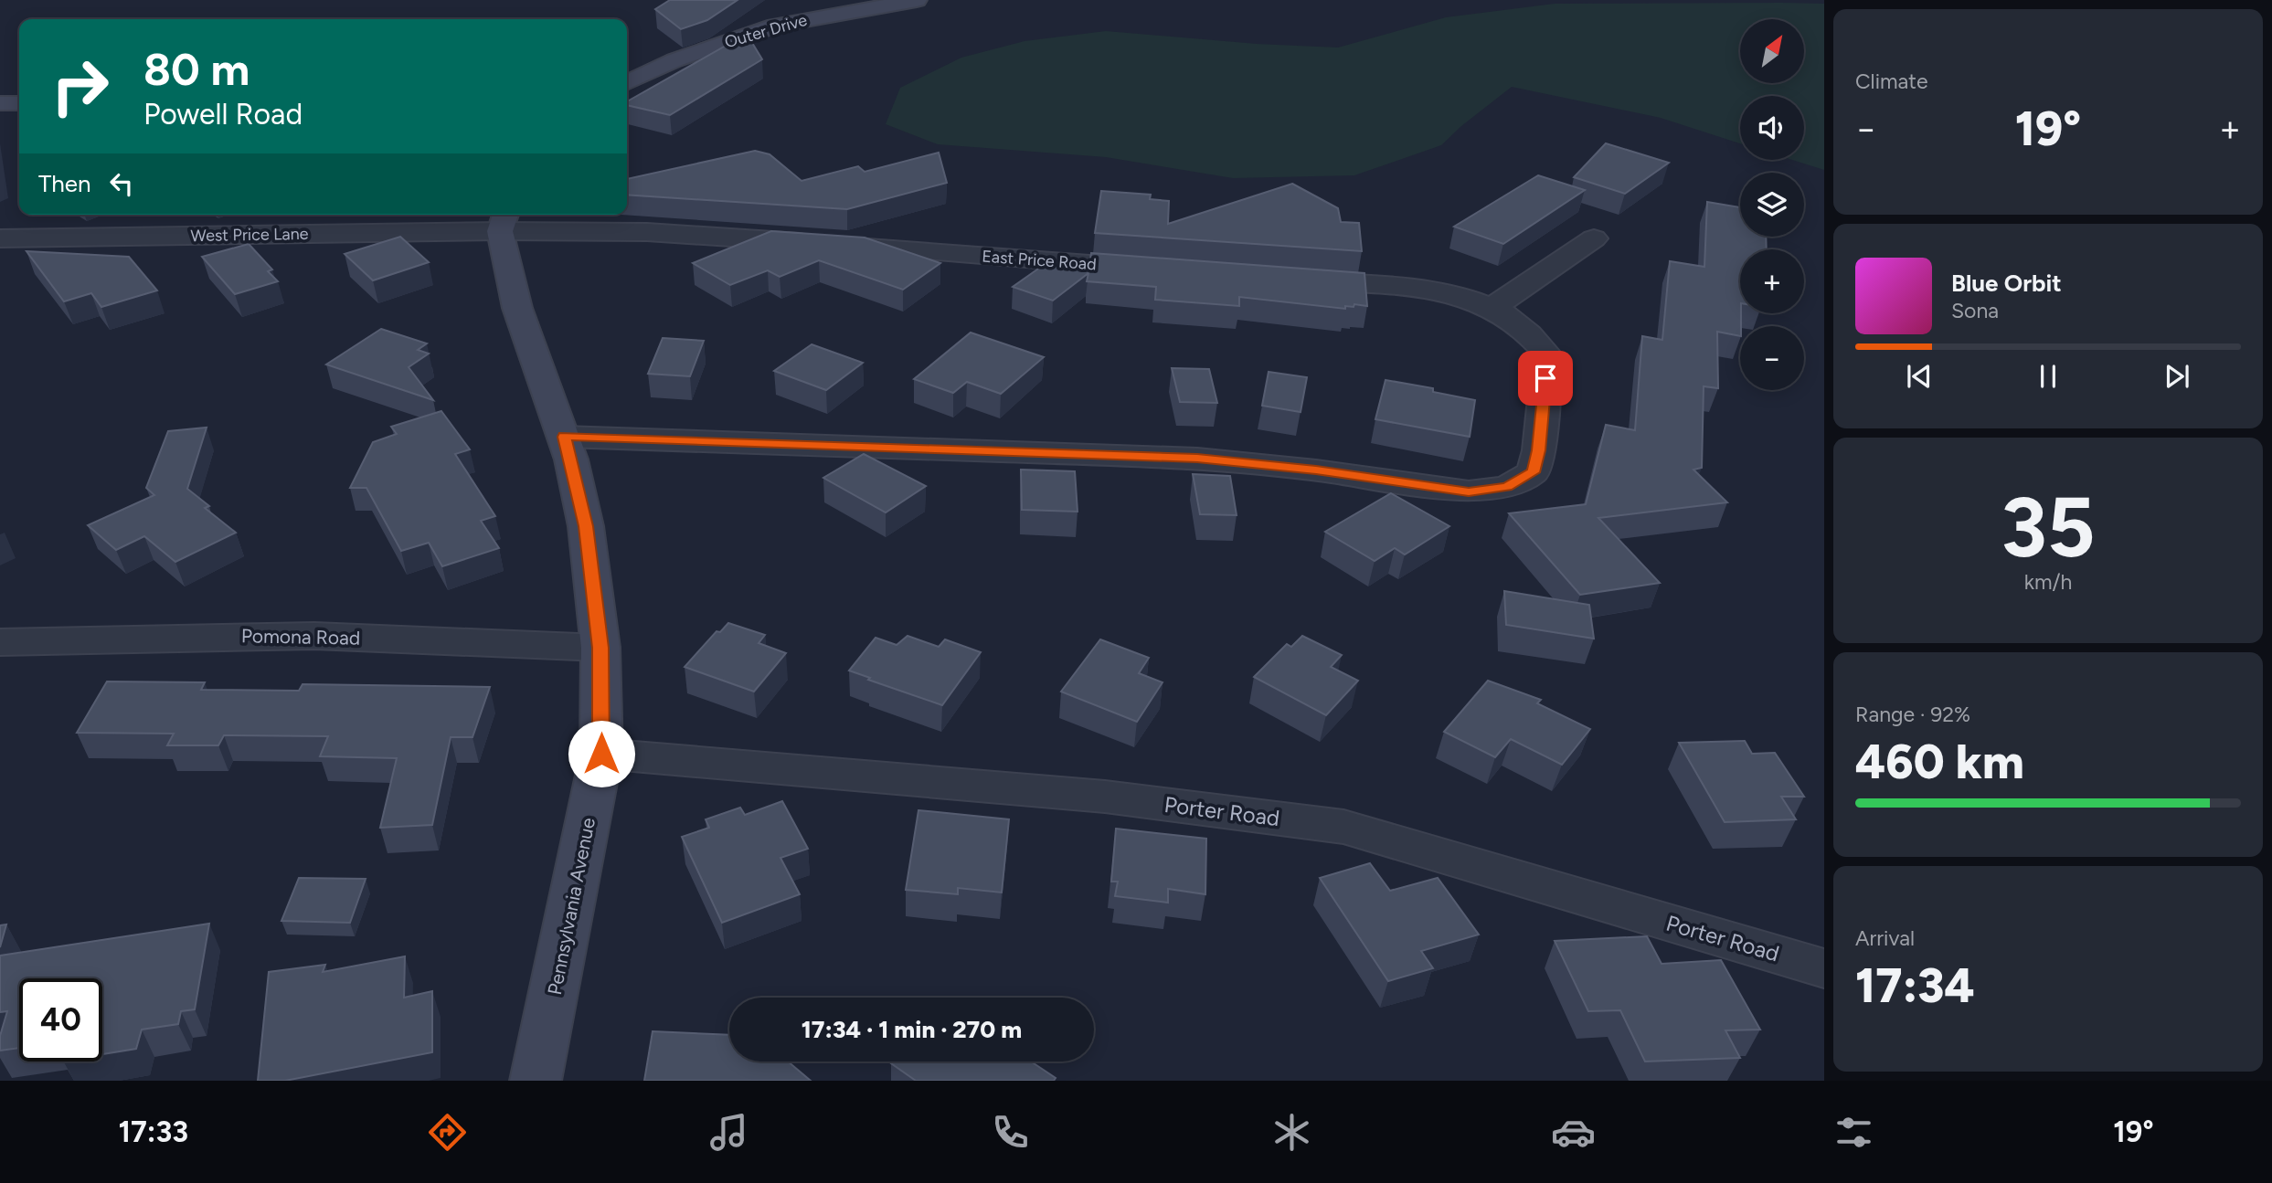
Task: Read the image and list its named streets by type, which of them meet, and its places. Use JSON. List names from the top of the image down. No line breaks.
{"streets":{"street":["Outer Drive","West Price Lane","East Price Road","Pomona Road","Porter Road","Pennsylvania Avenue"]},"crossings":[["West Price Lane","East Price Road"],["West Price Lane","Pennsylvania Avenue"],["East Price Road","Pennsylvania Avenue"],["Pomona Road","Pennsylvania Avenue"],["Porter Road","Pennsylvania Avenue"]],"north":"top right","page":{"tile":["Climate",["35","km/h"],["Range · 92%","460 km"],["Arrival","17:34"]],"map_buttons":["+","−"],"turn":["80 m","Powell Road"],"heat":["−","19°","+"],"then":"Then","song":["Blue Orbit","Sona"],"limit":"40","trip":"17:34 · 1 min · 270 m","tabs":["17:33","19°"]}}
